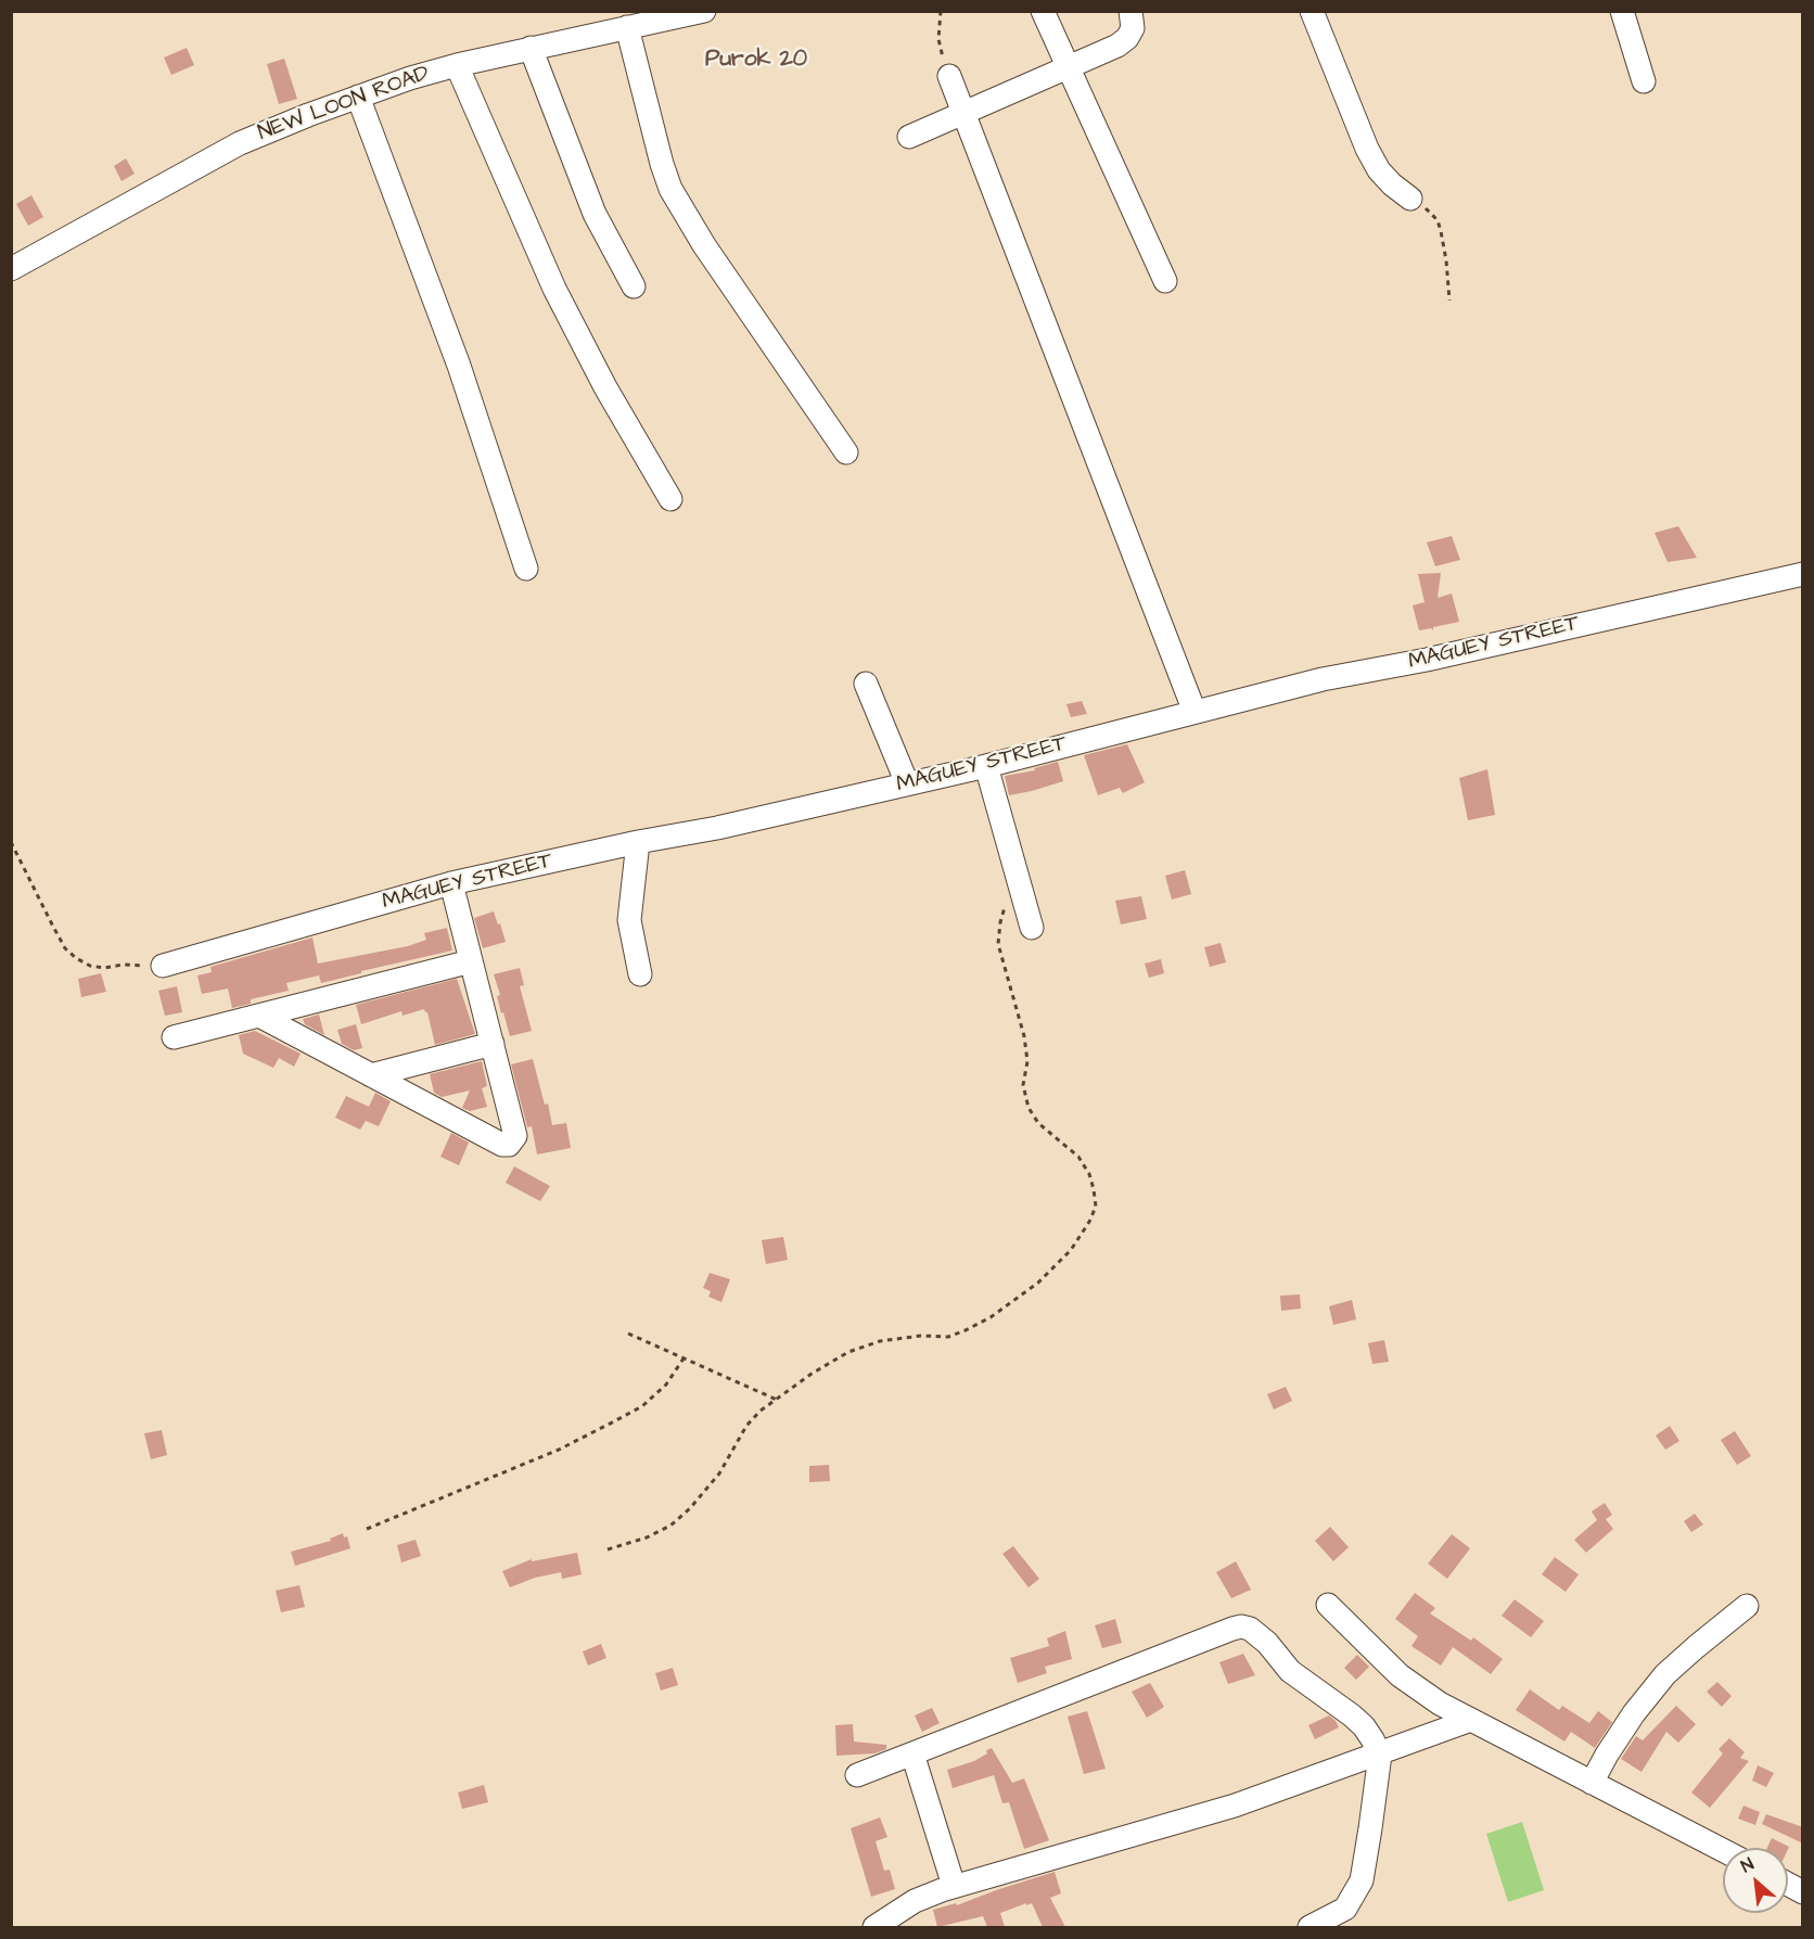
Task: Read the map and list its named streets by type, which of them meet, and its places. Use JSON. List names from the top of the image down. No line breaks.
{"streets":{"street":["NEW LOON ROAD","MAGUEY STREET"]},"districts":["Purok 20"],"north":"top left"}
